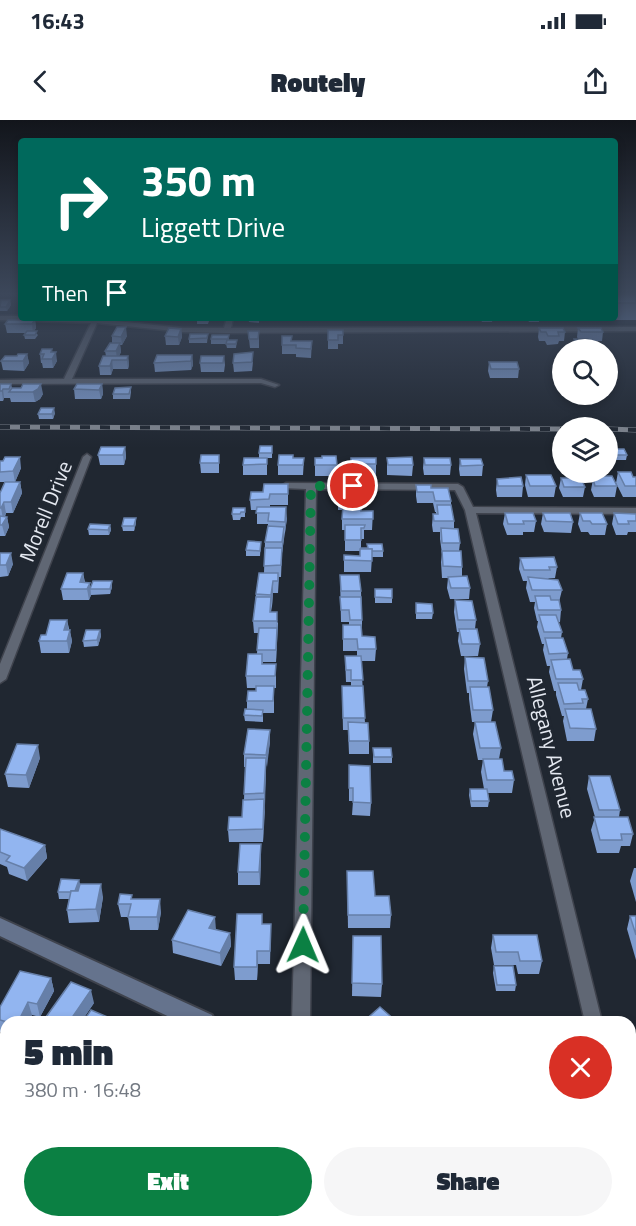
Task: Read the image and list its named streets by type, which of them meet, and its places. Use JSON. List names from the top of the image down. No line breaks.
{"streets":{"street":["Morell Drive","Allegany Avenue"]},"page":{"status":"16:43","header":"Routely","turn":["350 m","Liggett Drive"],"then":"Then","heading":["5 min","380 m · 16:48"],"buttons":["Exit","Share"]}}
